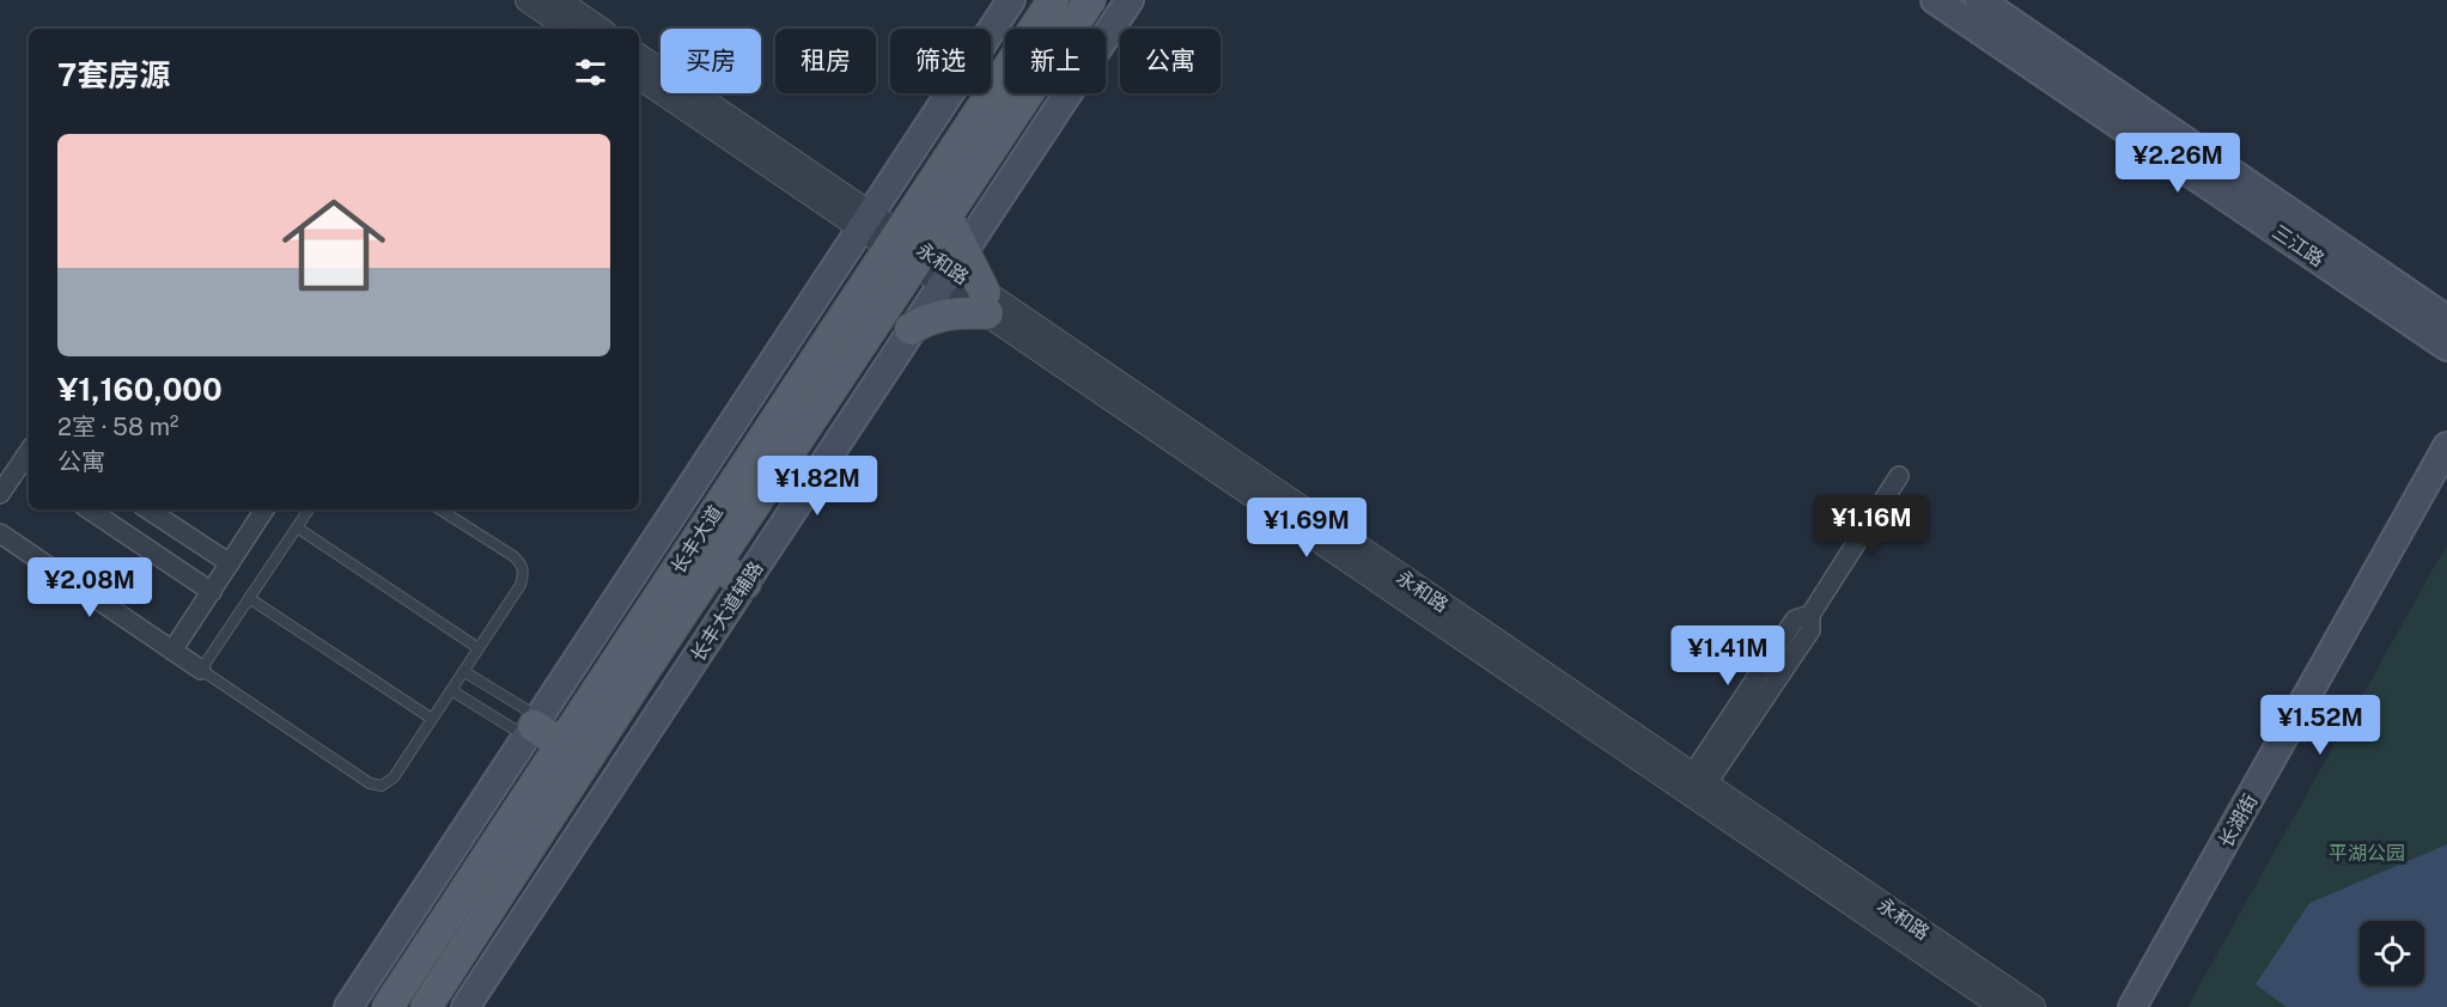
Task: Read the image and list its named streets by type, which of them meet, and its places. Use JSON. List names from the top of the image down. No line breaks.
{"streets":{"main road":["三江路","长丰大道","长丰大道辅路","长湖街"],"street":["永和路"]},"crossings":[["永和路","长丰大道"],["永和路","长丰大道辅路"]],"parks":["平湖公园"],"page":{"chip":["买房","租房","筛选","新上","公寓"],"heading":"7套房源","list":[{"name":"¥1,160,000","note":"2室 · 58 m² · 公寓"}],"price":["¥2.26M","¥1.82M","¥1.16M","¥1.69M","¥2.08M","¥1.41M","¥1.52M"]}}
